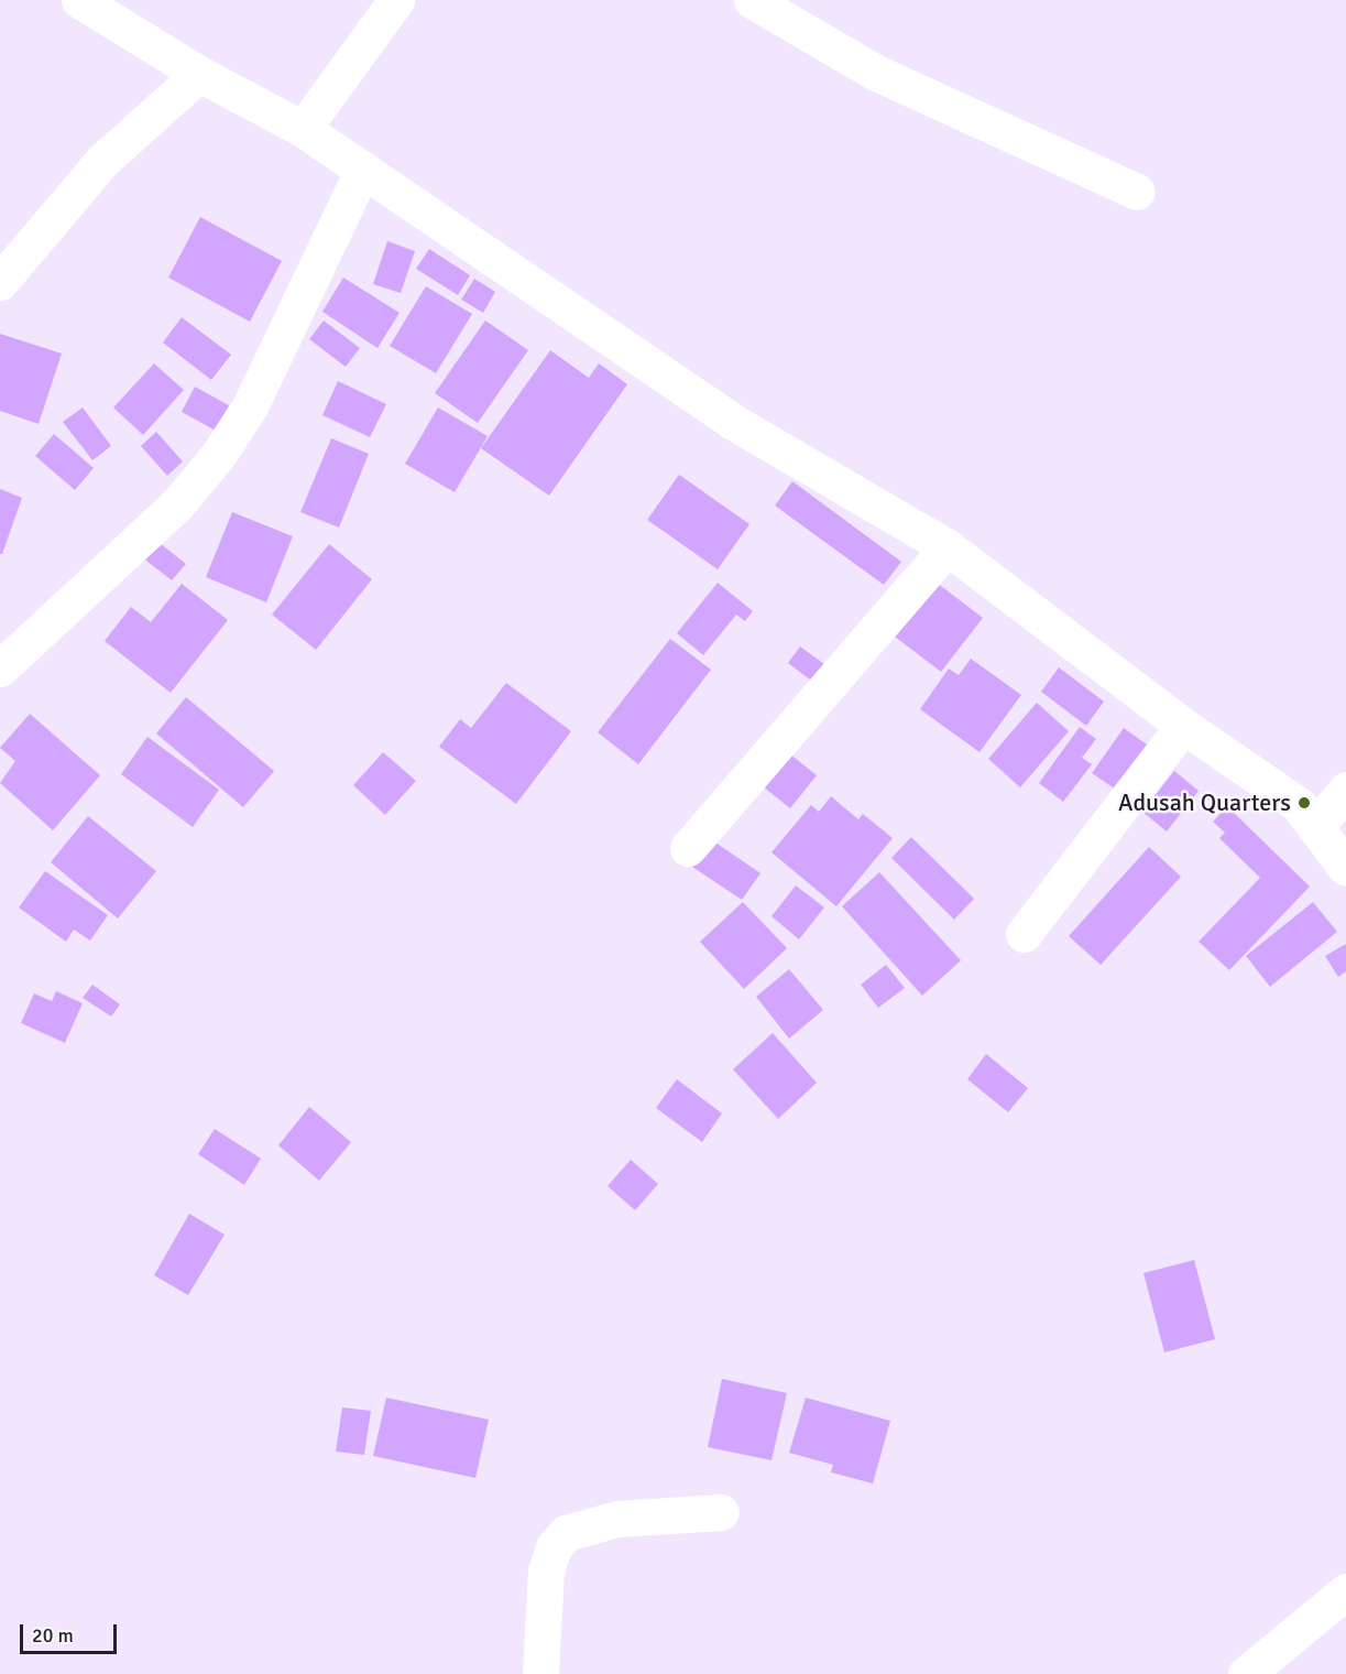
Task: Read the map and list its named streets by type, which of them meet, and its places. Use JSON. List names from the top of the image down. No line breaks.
{"places":["Adusah Quarters"],"scale_bar":"20 m"}
